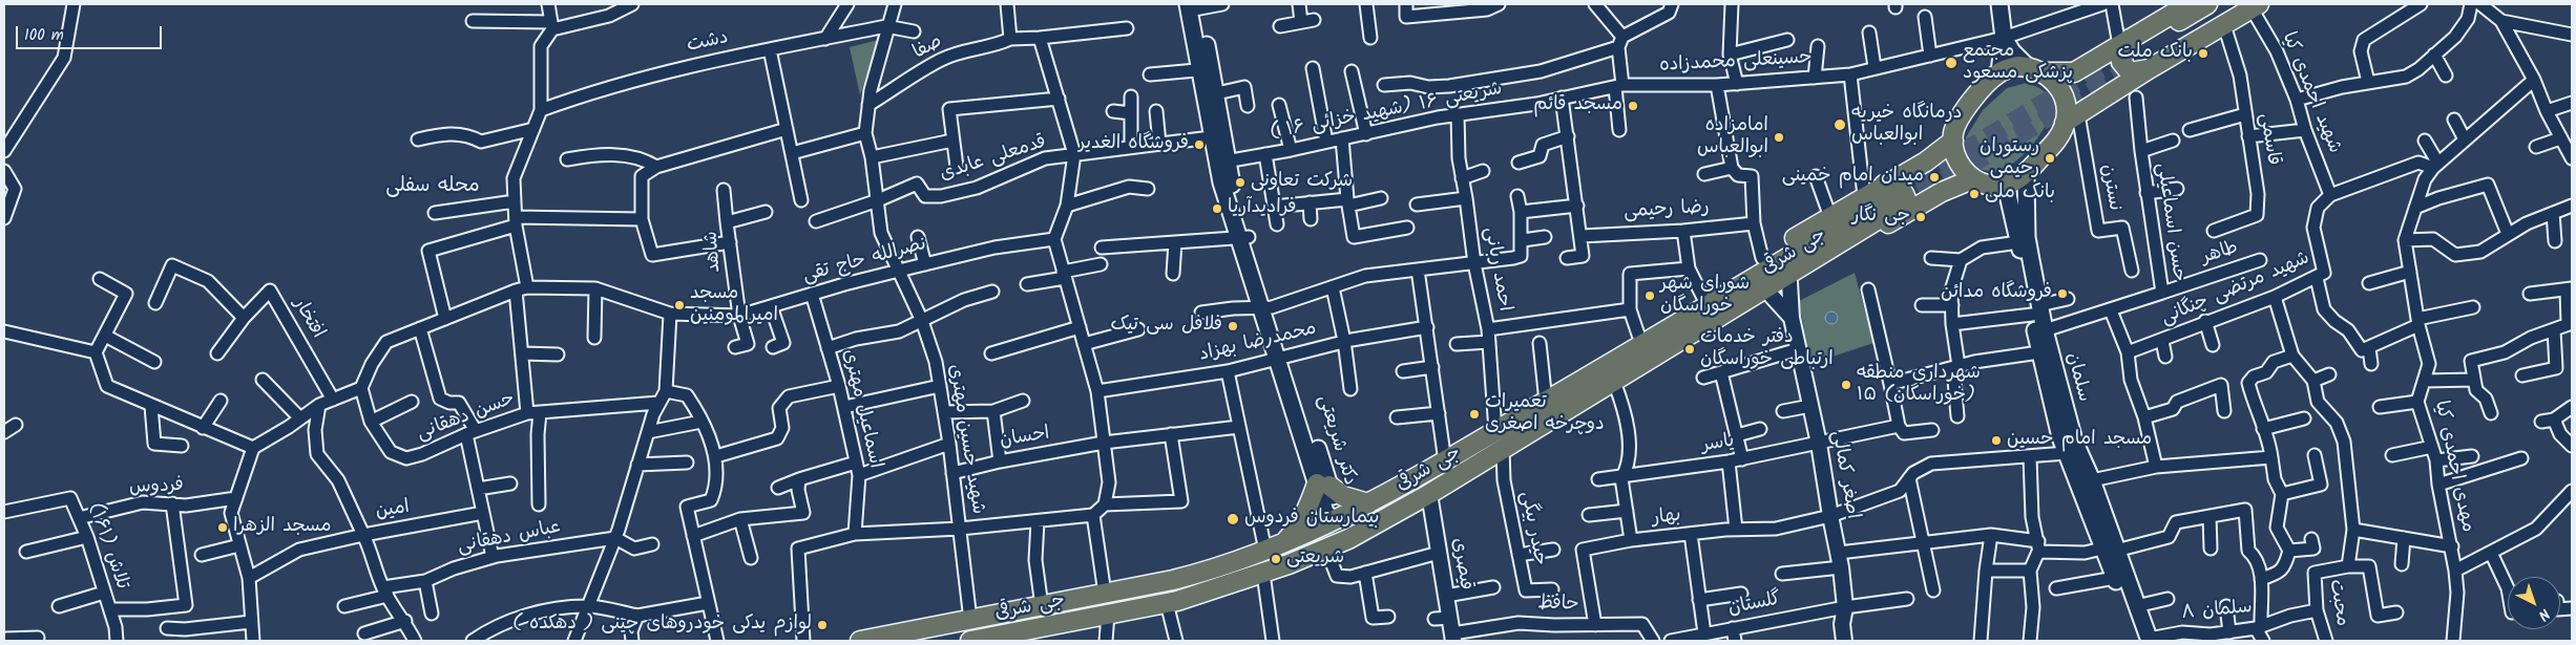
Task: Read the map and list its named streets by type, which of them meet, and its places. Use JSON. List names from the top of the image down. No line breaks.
{"streets":{"main road":["جی شرقی","سلمان","دکتر شریعتی"],"street":["دشت","صفا","حسینعلی محمدزاده","شهید احمدی کیا","شریعتی ۱۶ (شهید خزائی ۱۶ )","قاسمی","قدمعلی عابدی","نسترن","رضا رحیمی","حسن اسماعیلی","شاهد","طاهر","نصرالله حاج تقی","احمد ربانی","شهید مرتضی چنگانی","افتخار","محمدرضا بهزاد","اسماعیل مهتری","حسن دهقانی","احسان","شهید حسین مهتری","یاسر","مهدی احمدی کیا","اصغر کمالی","فردوس","امین","بهار","حیدر بیگی","عباس دهقانی","تلاش (۱۶۱)","قیصری","محبت","حافظ","گلستان","سلمان ۸"]},"crossings":[["حسینعلی محمدزاده","شریعتی ۱۶ (شهید خزائی ۱۶ )"],["شهید احمدی کیا","شهید مرتضی چنگانی"],["شریعتی ۱۶ (شهید خزائی ۱۶ )","احمد ربانی"],["شریعتی ۱۶ (شهید خزائی ۱۶ )","دکتر شریعتی"],["قدمعلی عابدی","شهید حسین مهتری"],["قدمعلی عابدی","دکتر شریعتی"],["نسترن","سلمان"],["حسن اسماعیلی","طاهر"],["حسن اسماعیلی","سلمان"],["شاهد","نصرالله حاج تقی"],["جی شرقی","احمد ربانی"],["جی شرقی","شهید حسین مهتری"],["جی شرقی","دکتر شریعتی"],["جی شرقی","حیدر بیگی"],["جی شرقی","قیصری"],["نصرالله حاج تقی","اسماعیل مهتری"],["نصرالله حاج تقی","حسن دهقانی"],["نصرالله حاج تقی","شهید حسین مهتری"],["محمدرضا بهزاد","دکتر شریعتی"],["سلمان","بهار"],["سلمان","سلمان ۸"],["احسان","شهید حسین مهتری"],["یاسر","اصغر کمالی"],["اصغر کمالی","بهار"],["اصغر کمالی","گلستان"],["فردوس","تلاش (۱۶۱)"],["امین","عباس دهقانی"],["بهار","حافظ"],["قیصری","حافظ"],["محبت","سلمان ۸"]],"districts":["محله سفلی"],"places":["بانک ملت","مجتمع پزشکی مسعود","مسجد قائم","درمانگاه خیریه ابوالعباس","امامزاده ابوالعباس","فروشگاه الغدیر","رستوران رحیمی","میدان امام خمینی","شرکت تعاونی","بانک ملی","فرادیدآریا","جی نگار","فروشگاه مدائن","شورای شهر خوراسگان","مسجد امیرالمومنین","فلافل سی تیک","دفتر خدمات ارتباطی خوراسگان","شهرداری منطقه ۱۵ (خوراسگان)","تعمیرات دوچرخه اصغری","مسجد امام حسین","بیمارستان فردوس","مسجد الزهرا","شریعتی","لوازم یدکی خودروهای چینی ( دهکده )"],"scale_bar":"100 m","north":"bottom right"}
